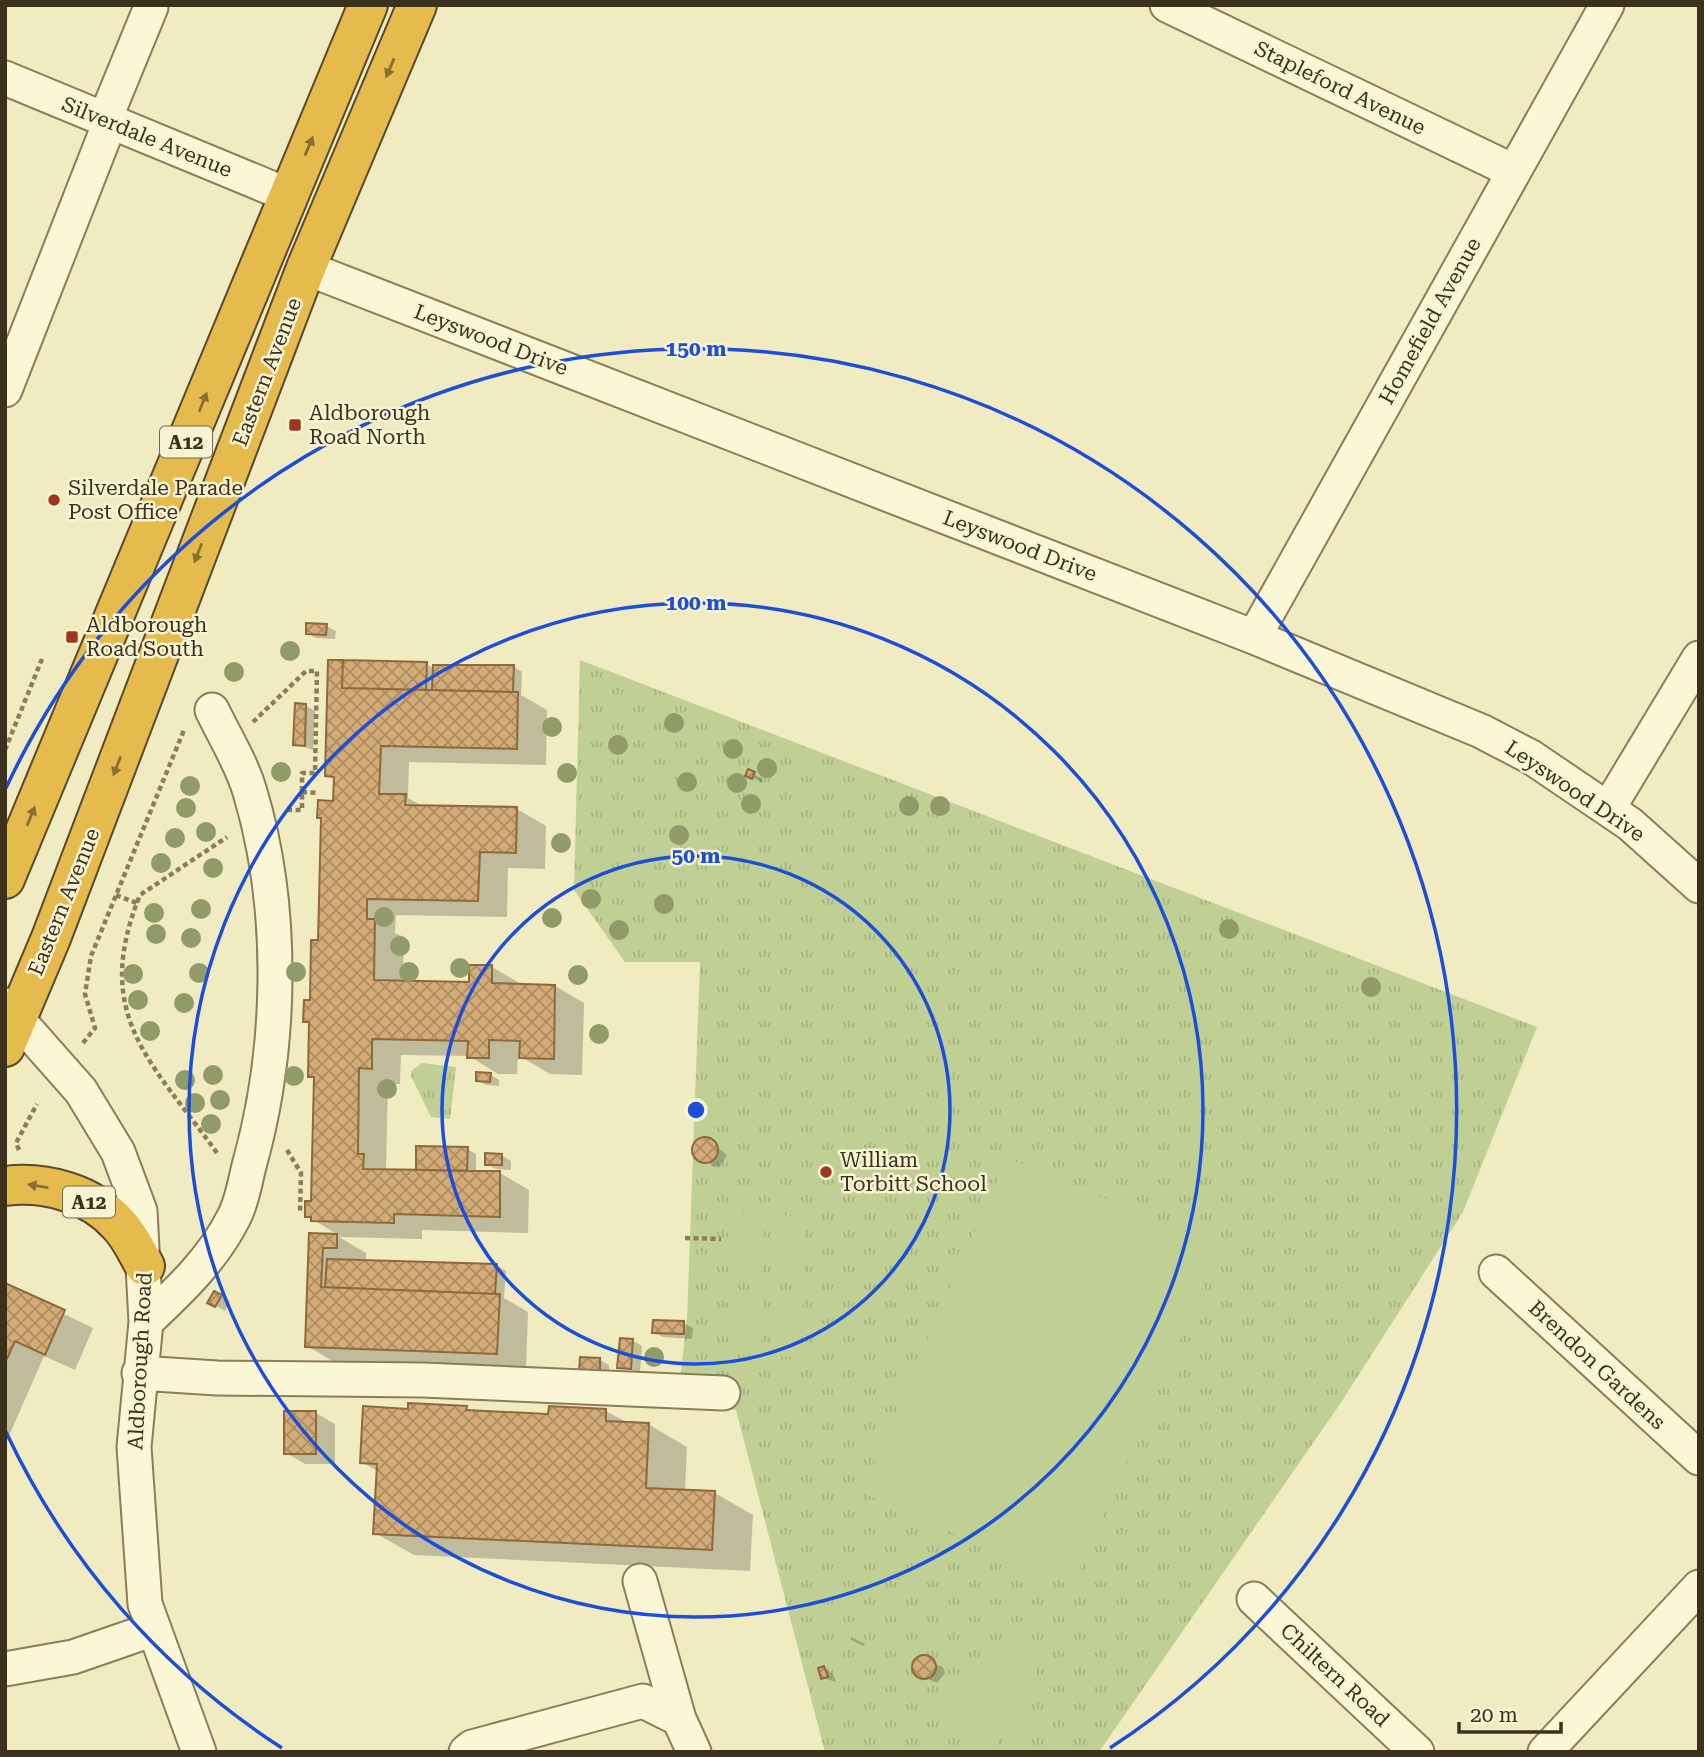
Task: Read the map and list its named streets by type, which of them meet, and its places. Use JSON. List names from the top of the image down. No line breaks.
{"streets":{"highway":["Eastern Avenue","A12"],"street":["Stapleford Avenue","Silverdale Avenue","Homefield Avenue","Leyswood Drive","Aldborough Road","Brendon Gardens","Chiltern Road"]},"crossings":[["Stapleford Avenue","Homefield Avenue"],["Silverdale Avenue","A12"],["Homefield Avenue","Leyswood Drive"],["Leyswood Drive","Eastern Avenue"],["Eastern Avenue","Aldborough Road"],["A12","Aldborough Road"]],"places":{"transit":["Aldborough Road North","Aldborough Road South"],"other":["Silverdale Parade Post Office","William Torbitt School"]},"scale_bar":"20 m","rings":["150 m","100 m","50 m"]}
